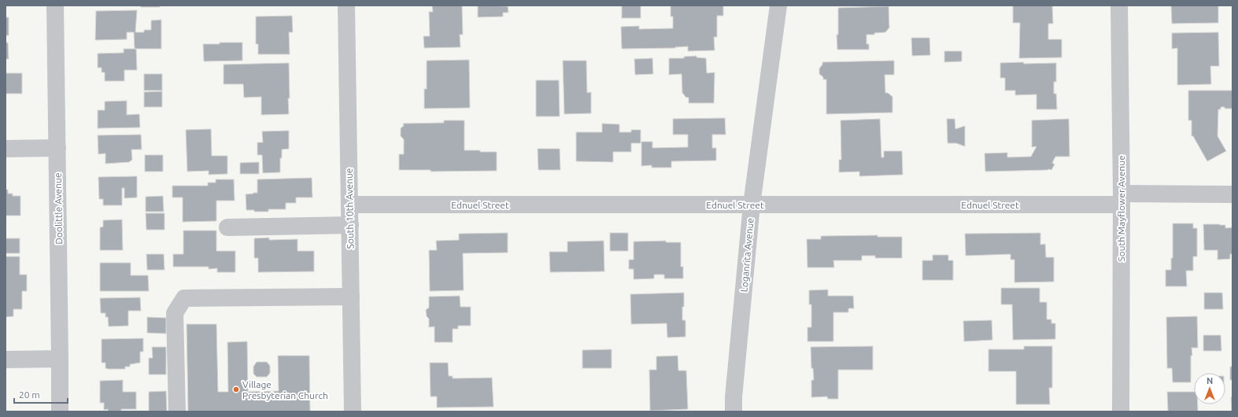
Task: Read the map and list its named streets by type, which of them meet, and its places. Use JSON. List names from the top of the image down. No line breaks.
{"streets":{"street":["Ednuel Street","Doolittle Avenue","South 10th Avenue","South Mayflower Avenue","Loganrita Avenue"]},"crossings":[["Ednuel Street","South 10th Avenue"],["Ednuel Street","South Mayflower Avenue"],["Ednuel Street","Loganrita Avenue"]],"places":["Village Presbyterian Church"],"scale_bar":"20 m","north":"top"}
